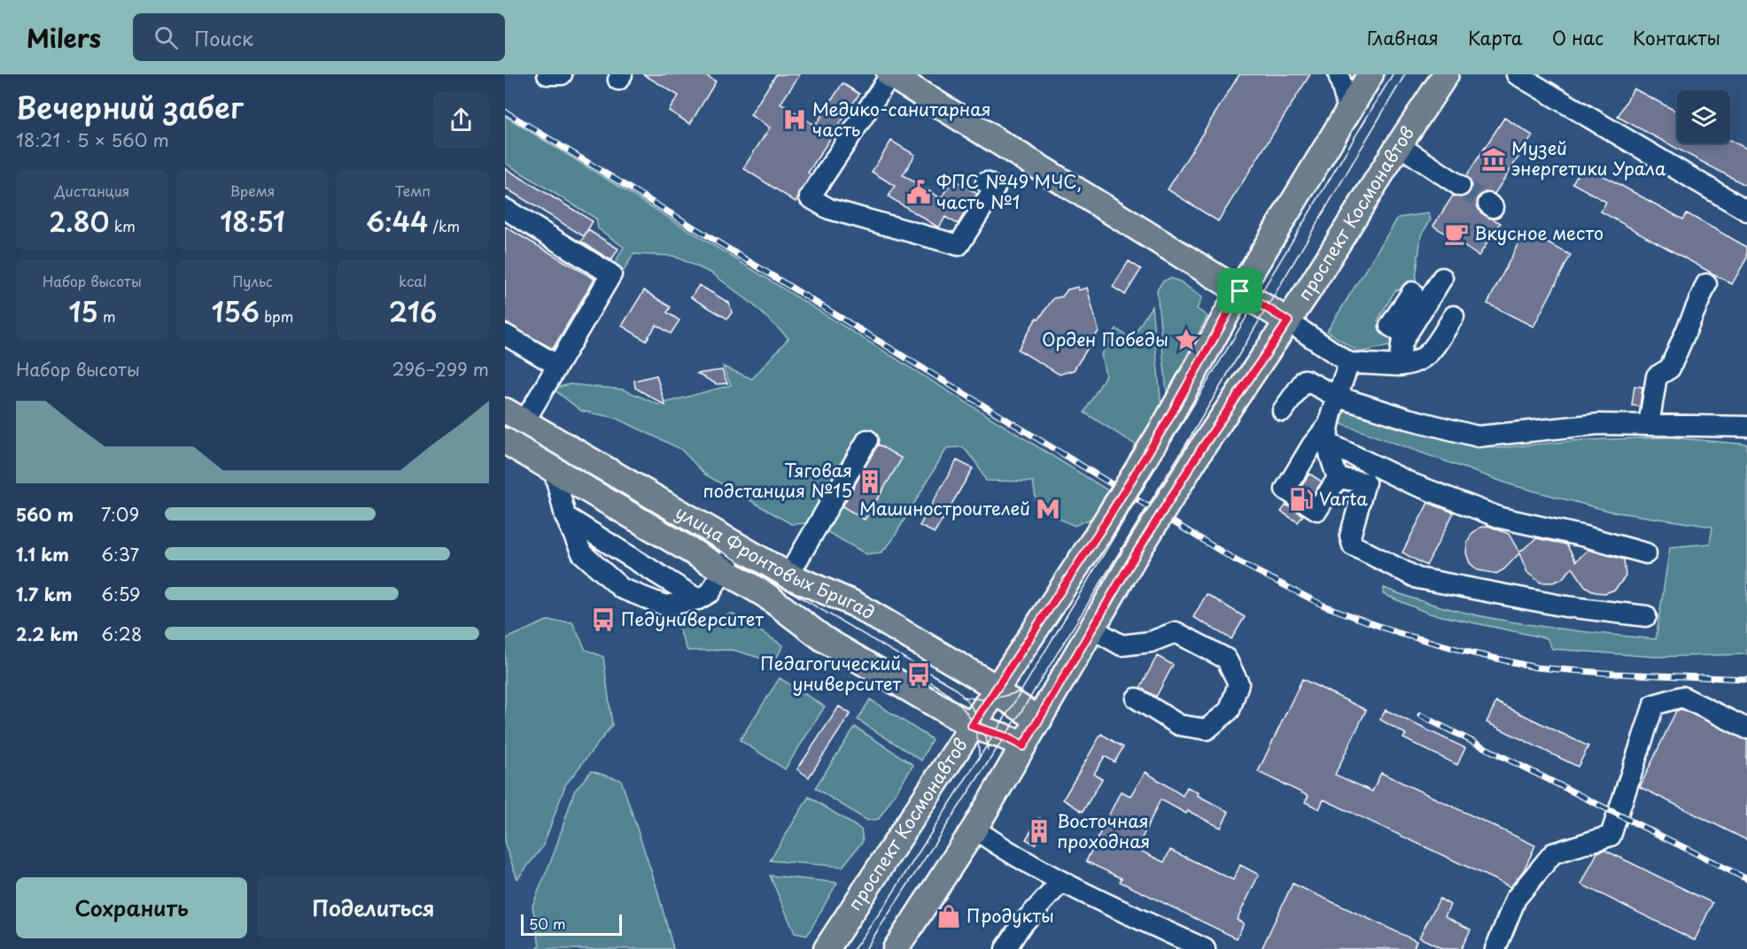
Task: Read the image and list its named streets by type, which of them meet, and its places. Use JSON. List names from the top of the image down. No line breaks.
{"streets":{"main road":["проспект Космонавтов","улица Фронтовых Бригад"]},"crossings":[["проспект Космонавтов","улица Фронтовых Бригад"]],"places":{"hospital":["Медико-санитарная часть"],"museum":["Музей энергетики Урала"],"public building":["ФПС №49 МЧС, часть №1"],"cafe":["Вкусное место"],"place":["Орден Победы"],"building":["Тяговая подстанция №15","Восточная проходная"],"fuel station":["Varta"],"metro station":["Машиностроителей"],"bus stop":["Педуниверситет","Педагогический университет"],"shop":["Продукты"]},"scale_bar":"50 m","page":{"header":"Milers","search":"Поиск","nav":["Главная","Карта","О нас","Контакты"],"heading":["Вечерний забег","18:21 · 5 × 560 m"],"stats":[["Дистанция","2.80 km"],["Время","18:51"],["Темп","6:44 /km"],["Набор высоты","15 m"],["Пульс","156 bpm"],["kcal","216"]],"chart":["Набор высоты","296–299 m"],"list":[{"name":"560 m","note":"7:09"},{"name":"1.1 km","note":"6:37"},{"name":"1.7 km","note":"6:59"},{"name":"2.2 km","note":"6:28"}],"buttons":["Сохранить","Поделиться"],"scale":"50 m"}}
